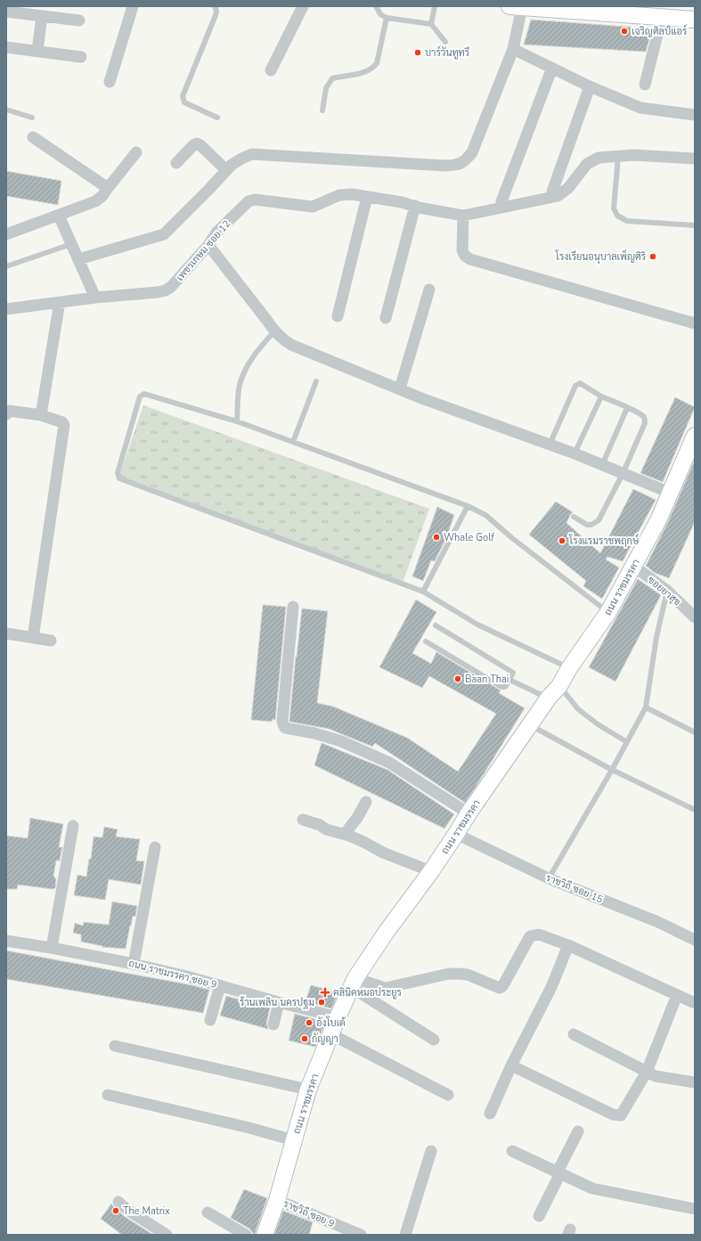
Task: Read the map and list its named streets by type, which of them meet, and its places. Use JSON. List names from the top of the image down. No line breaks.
{"streets":{"street":["เพชรเกษม ซอย 12","ถนน ราชมรรคา","ซอยยาสุข","ราชวิถี ซอย 15","ถนน ราชมรรคา ซอย 9","ราชวิถี ซอย 9"]},"crossings":[["ถนน ราชมรรคา","ซอยยาสุข"],["ถนน ราชมรรคา","ราชวิถี ซอย 15"],["ถนน ราชมรรคา","ถนน ราชมรรคา ซอย 9"],["ถนน ราชมรรคา","ราชวิถี ซอย 9"]],"places":{"other":["เจริญศิลป์แอร์","บาร์วันทูทรี","โรงเรียนอนุบาลเพ็ญศิริ","Whale Golf","โรงแรมราชพฤกษ์","Baan Thai","ร้านเพลิน นครปฐม","อังโบเต้","กัญญา","The Matrix"],"health":["คลินิคหมอประยูร"]}}
